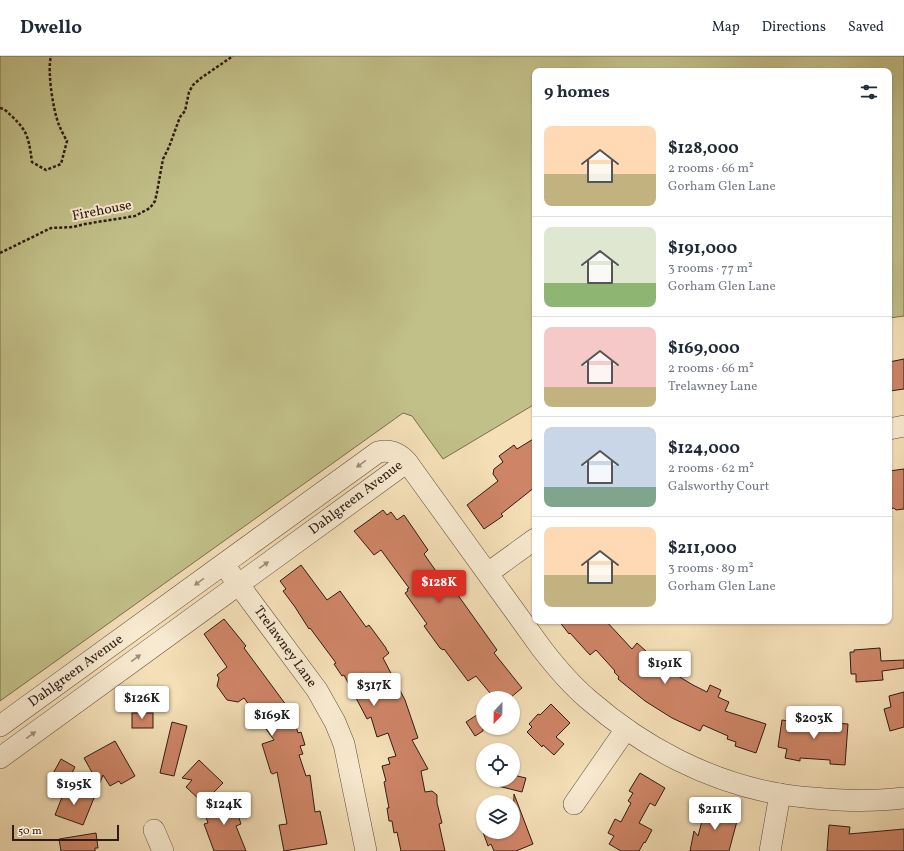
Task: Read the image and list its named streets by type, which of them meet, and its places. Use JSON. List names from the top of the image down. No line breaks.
{"streets":{"street":["Dahlgreen Avenue","Trelawney Lane"],"path":["Firehouse"]},"crossings":[["Dahlgreen Avenue","Trelawney Lane"]],"scale_bar":"50 m","north":"bottom","page":{"header":"Dwello","nav":["Map","Directions","Saved"],"heading":"9 homes","list":[{"name":"$128,000","note":"2 rooms · 66 m² · Gorham Glen Lane"},{"name":"$191,000","note":"3 rooms · 77 m² · Gorham Glen Lane"},{"name":"$169,000","note":"2 rooms · 66 m² · Trelawney Lane"},{"name":"$124,000","note":"2 rooms · 62 m² · Galsworthy Court"},{"name":"$211,000","note":"3 rooms · 89 m² · Gorham Glen Lane"}],"price":["$128K","$191K","$317K","$126K","$169K","$203K","$195K","$124K","$211K"],"scale":"50 m"}}
